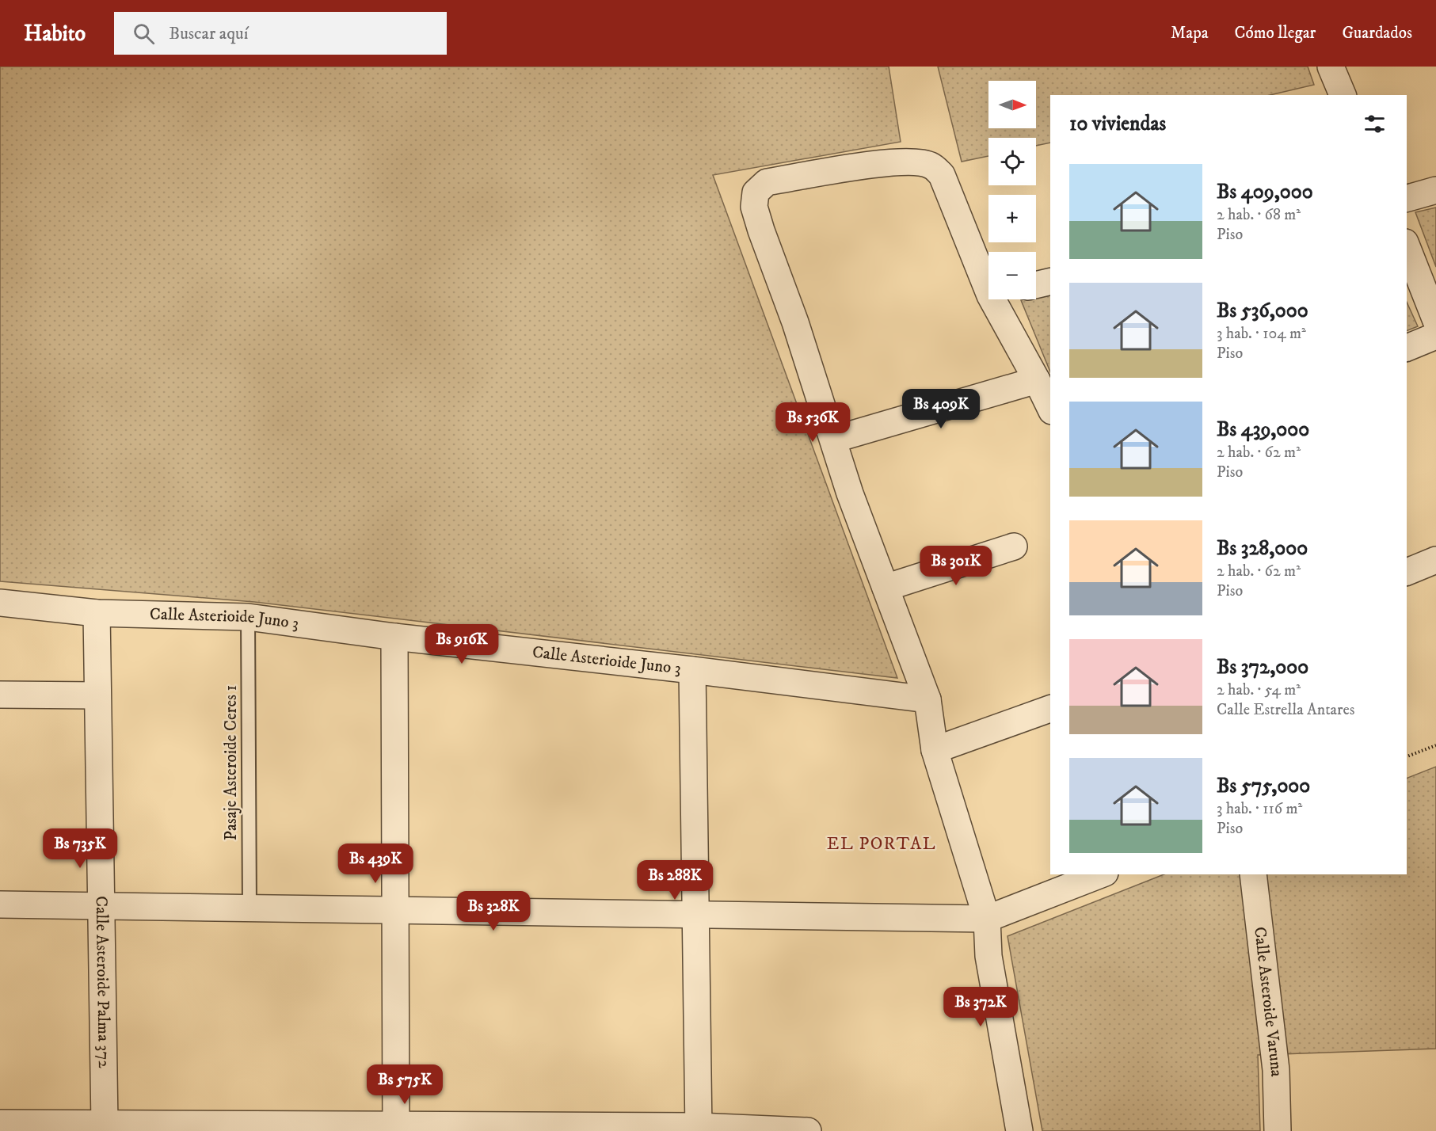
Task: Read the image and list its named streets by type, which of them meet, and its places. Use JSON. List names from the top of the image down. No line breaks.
{"streets":{"street":["Calle Asterioide Juno 3","Calle Asteroide Palma 372","Calle Asteroide Varuna"],"lane":["Pasaje Asteroide Ceres 1"]},"crossings":[["Calle Asterioide Juno 3","Pasaje Asteroide Ceres 1"],["Calle Asterioide Juno 3","Calle Asteroide Palma 372"]],"districts":["EL PORTAL"],"north":"right","page":{"header":"Habito","search":"Buscar aquí","nav":["Mapa","Cómo llegar","Guardados"],"map_buttons":["+","−"],"heading":"10 viviendas","list":[{"name":"Bs 409,000","note":"2 hab. · 68 m² · Piso"},{"name":"Bs 536,000","note":"3 hab. · 104 m² · Piso"},{"name":"Bs 439,000","note":"2 hab. · 62 m² · Piso"},{"name":"Bs 328,000","note":"2 hab. · 62 m² · Piso"},{"name":"Bs 372,000","note":"2 hab. · 54 m² · Calle Estrella Antares"},{"name":"Bs 575,000","note":"3 hab. · 116 m² · Piso"}],"price":["Bs 409K","Bs 536K","Bs 301K","Bs 916K","Bs 735K","Bs 439K","Bs 288K","Bs 328K","Bs 372K","Bs 575K"]}}
